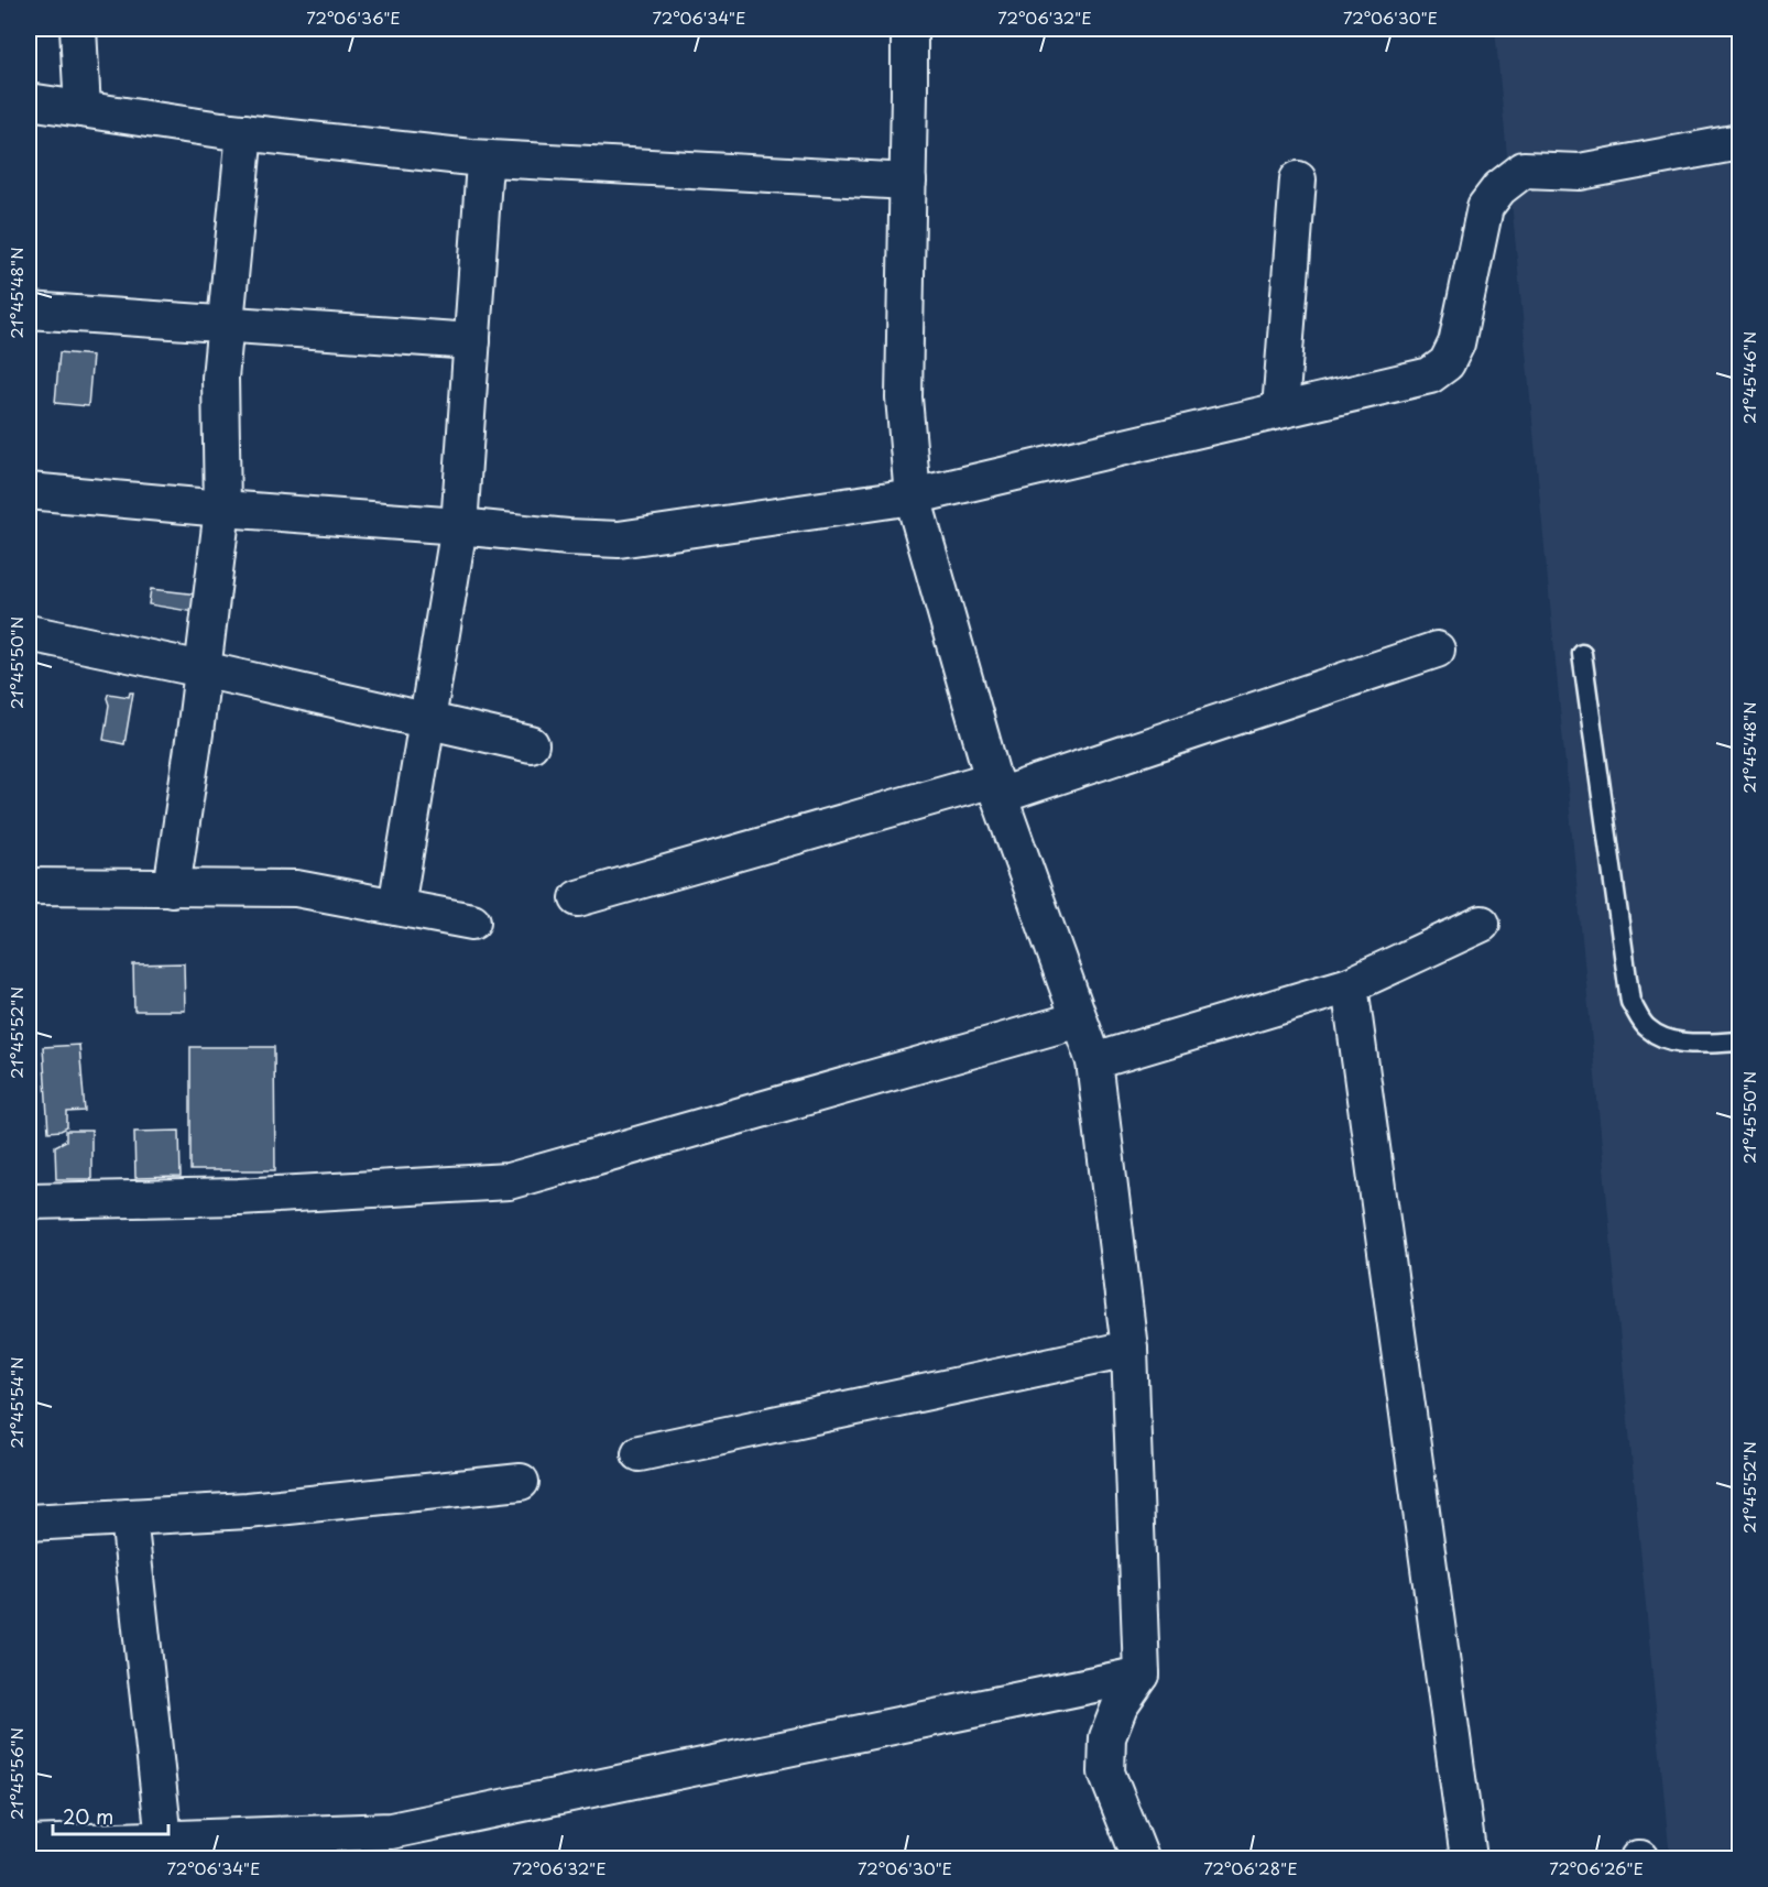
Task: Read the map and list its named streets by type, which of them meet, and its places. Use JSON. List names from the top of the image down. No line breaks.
{"scale_bar":"20 m","coordinates":["72°06'36\"E","72°06'34\"E","72°06'32\"E","72°06'30\"E","21°45'48\"N","21°45'46\"N","21°45'50\"N","21°45'52\"N","21°45'54\"N","21°45'56\"N","72°06'28\"E","72°06'26\"E"]}
